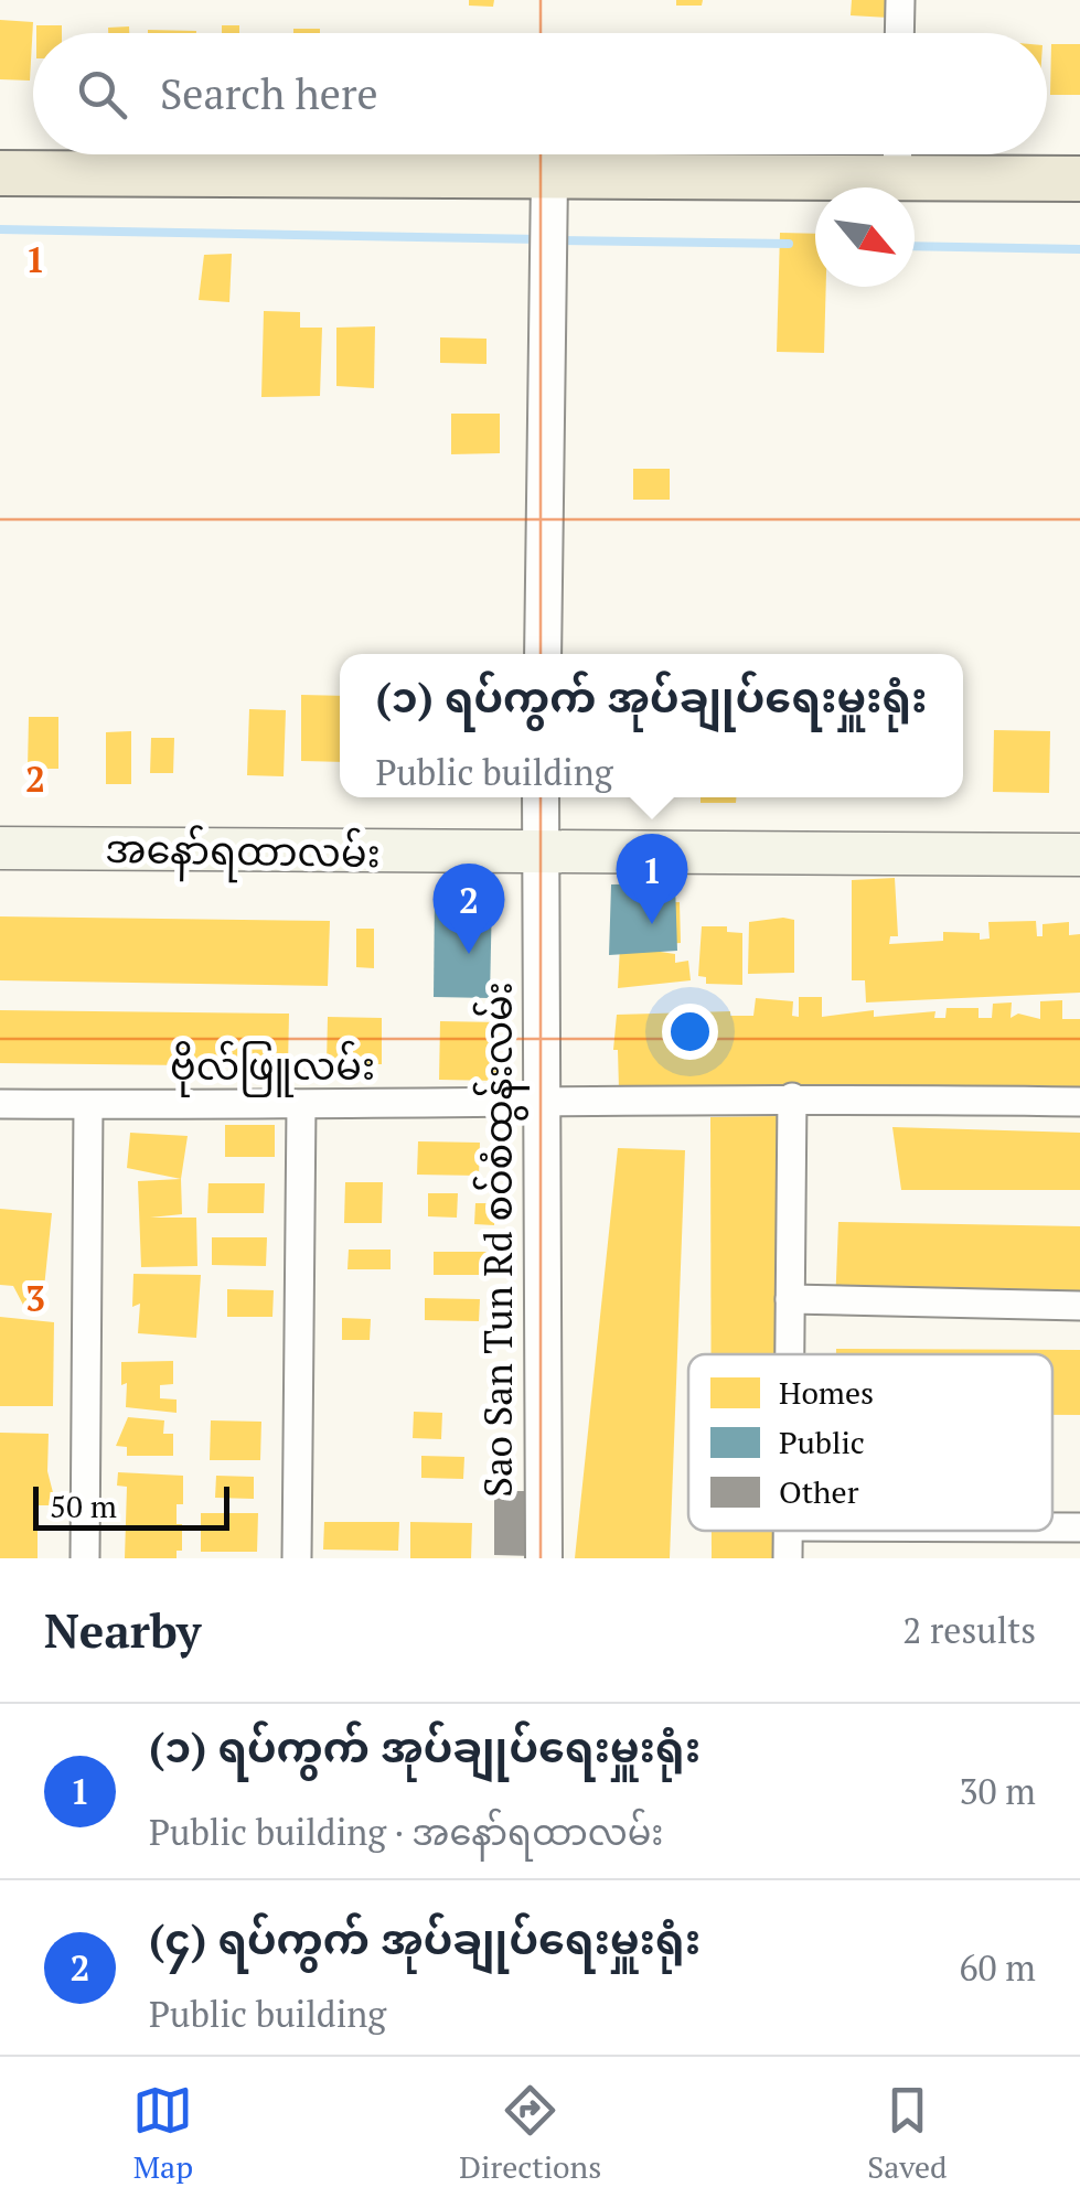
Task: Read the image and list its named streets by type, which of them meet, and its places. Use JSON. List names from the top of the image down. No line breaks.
{"streets":{"main road":["အနော်ရထာလမ်း"],"street":["ဗိုလ်ဖြူလမ်း","Sao San Tun Rd စဝ်စံထွန်းလမ်း"]},"crossings":[["အနော်ရထာလမ်း","Sao San Tun Rd စဝ်စံထွန်းလမ်း"],["ဗိုလ်ဖြူလမ်း","Sao San Tun Rd စဝ်စံထွန်းလမ်း"]],"legend":["Homes","Public","Other"],"scale_bar":"50 m","north":"bottom right","page":{"search":"Search here","popup":["(၁) ရပ်ကွက် အုပ်ချုပ်ရေးမှူးရုံး","Public building"],"pins":["1","2"],"scale":"50 m","heading":["Nearby","2 results"],"list":[{"mark":"1","name":"(၁) ရပ်ကွက် အုပ်ချုပ်ရေးမှူးရုံး","note":"Public building · အနော်ရထာလမ်း","value":"30 m"},{"mark":"2","name":"(၄) ရပ်ကွက် အုပ်ချုပ်ရေးမှူးရုံး","note":"Public building","value":"60 m"}],"nav":["Map","Directions","Saved"]},"grid":{"rows":["1","2","3"]}}
